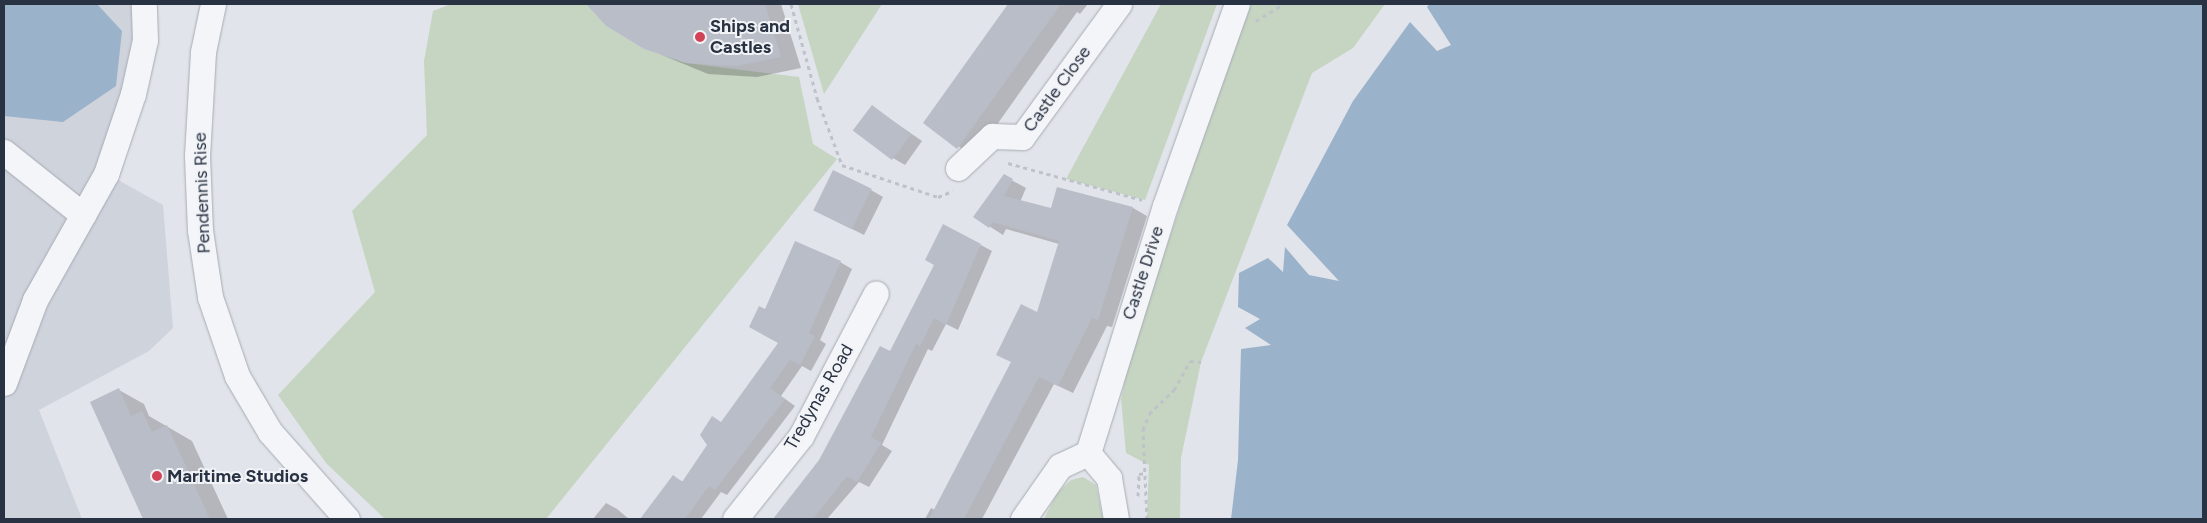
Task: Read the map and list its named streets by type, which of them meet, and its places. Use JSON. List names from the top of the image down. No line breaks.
{"streets":{"street":["Castle Close","Pendennis Rise","Castle Drive","Tredynas Road"]},"places":["Ships and Castles","Maritime Studios"]}
